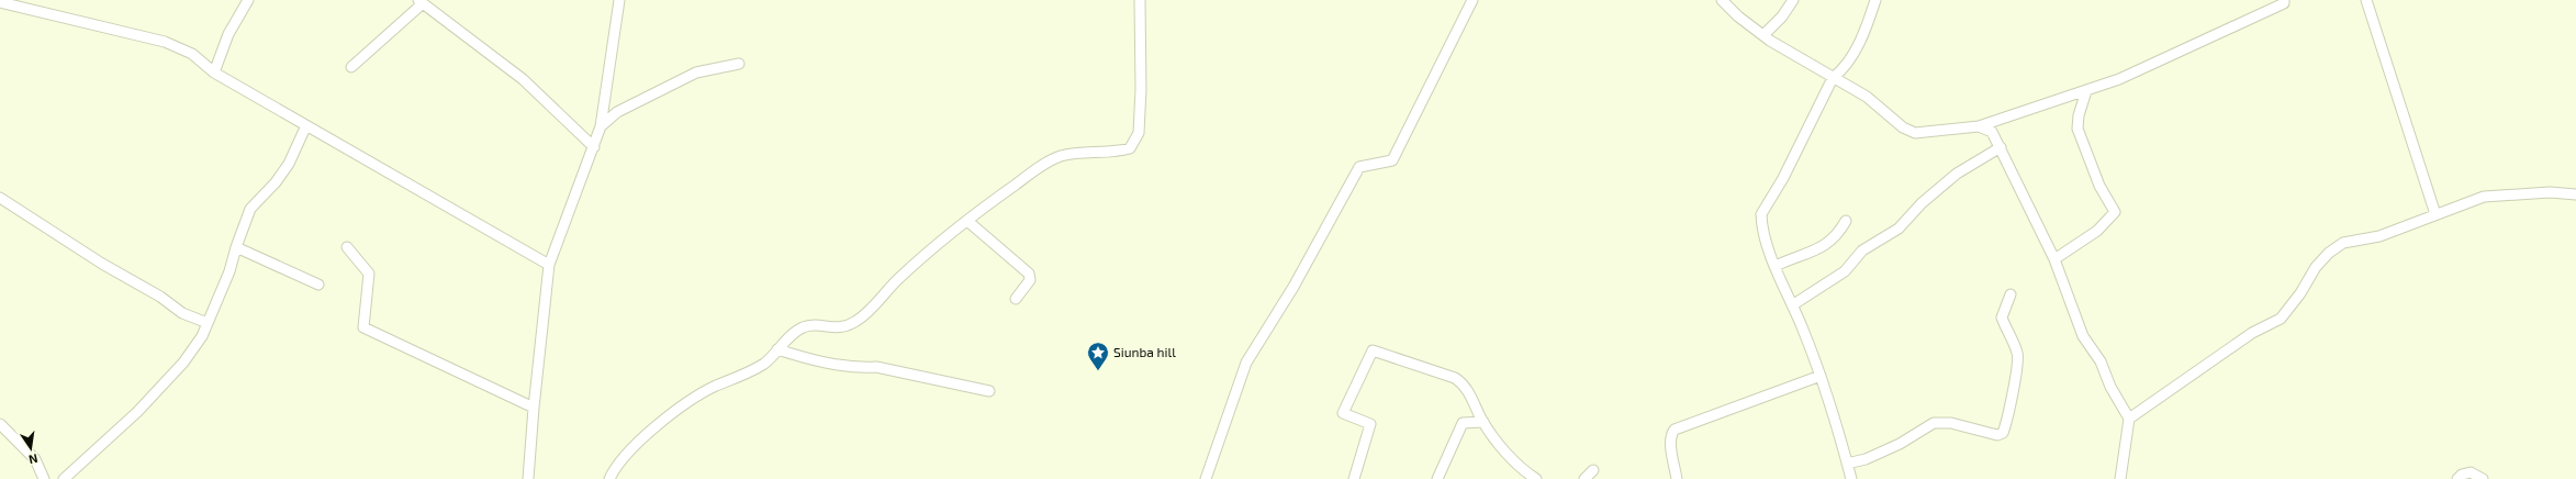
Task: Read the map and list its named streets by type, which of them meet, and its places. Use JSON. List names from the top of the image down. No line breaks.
{"places":{"place":["Siunba hill"]},"north":"bottom"}
